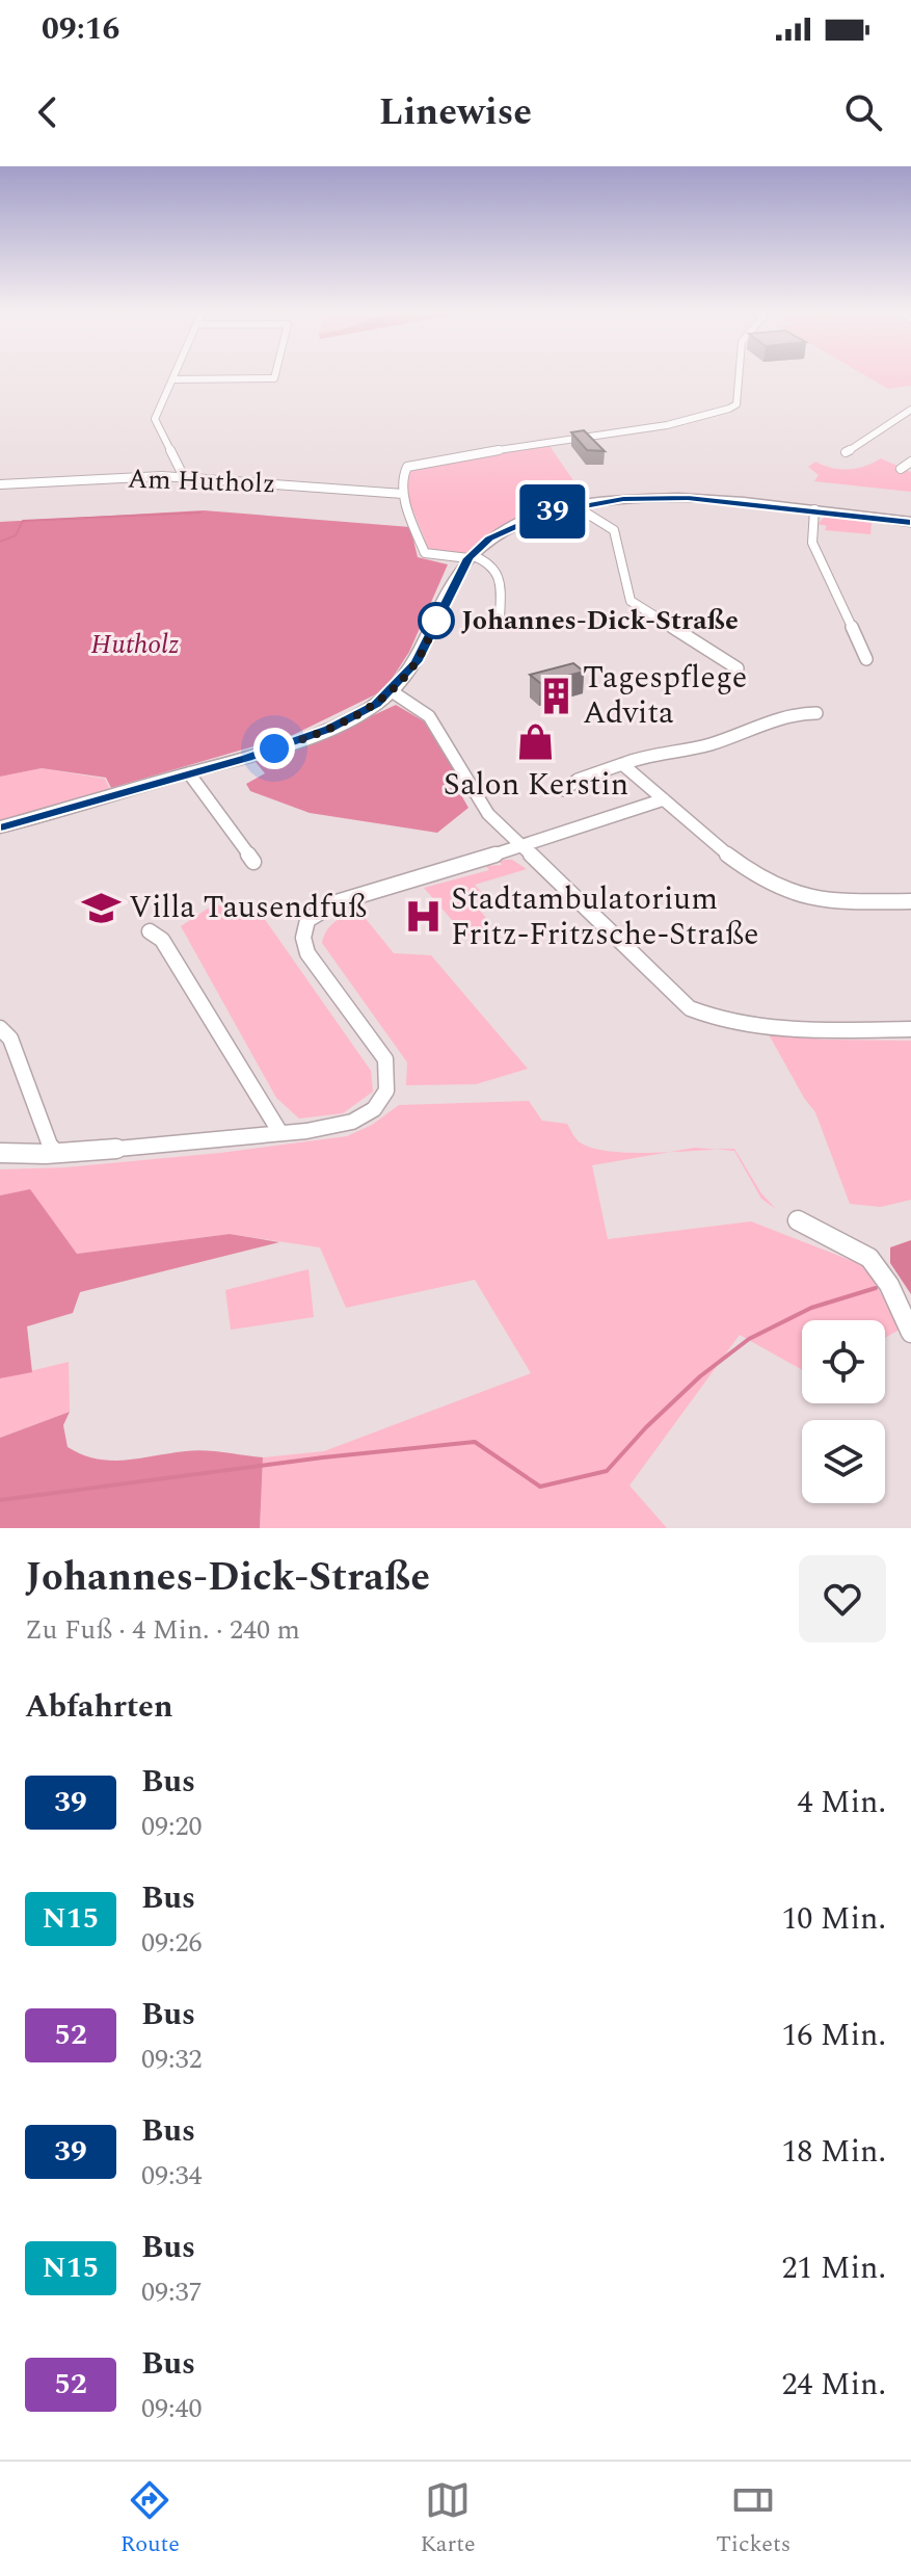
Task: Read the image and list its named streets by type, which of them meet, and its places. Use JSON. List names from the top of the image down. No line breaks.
{"streets":{"street":["Am Hutholz"]},"parks":["Hutholz"],"places":{"other":["Johannes-Dick-Straße"],"building":["Tagespflege Advita"],"shop":["Salon Kerstin"],"school or university":["Villa Tausendfuß"],"hospital":["Stadtambulatorium Fritz-Fritzsche-Straße"]},"lines":["bus line 39"],"page":{"status":"09:16","header":"Linewise","on_map":"39","heading":[["Johannes-Dick-Straße","Zu Fuß · 4 Min. · 240 m"],"Abfahrten"],"list":[{"mark":"39","name":"Bus","note":"09:20","value":"4 Min."},{"mark":"N15","name":"Bus","note":"09:26","value":"10 Min."},{"mark":"52","name":"Bus","note":"09:32","value":"16 Min."},{"mark":"39","name":"Bus","note":"09:34","value":"18 Min."},{"mark":"N15","name":"Bus","note":"09:37","value":"21 Min."},{"mark":"52","name":"Bus","note":"09:40","value":"24 Min."}],"tabs":["Route","Karte","Tickets"]}}
